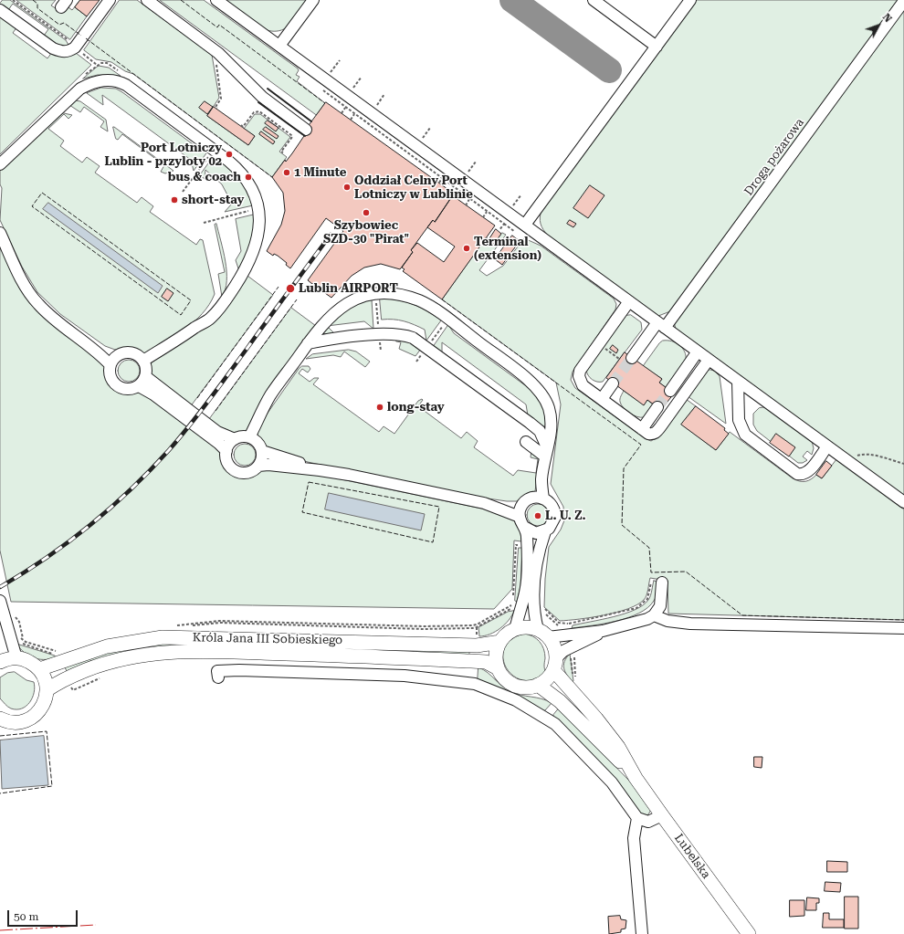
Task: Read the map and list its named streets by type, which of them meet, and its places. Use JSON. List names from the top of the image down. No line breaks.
{"streets":{"main road":["Króla Jana III Sobieskiego","Lubelska"],"street":["Droga pożarowa"]},"crossings":[["Króla Jana III Sobieskiego","Lubelska"]],"places":["Port Lotniczy Lublin - przyloty 02","1 Minute","bus & coach","Oddział Celny Port Lotniczy w Lublinie","short-stay","Szybowiec SZD-30 \"Pirat\"","Terminal (extension)","Lublin AIRPORT","long-stay","L. U. Z."],"scale_bar":"50 m","north":"top right"}
